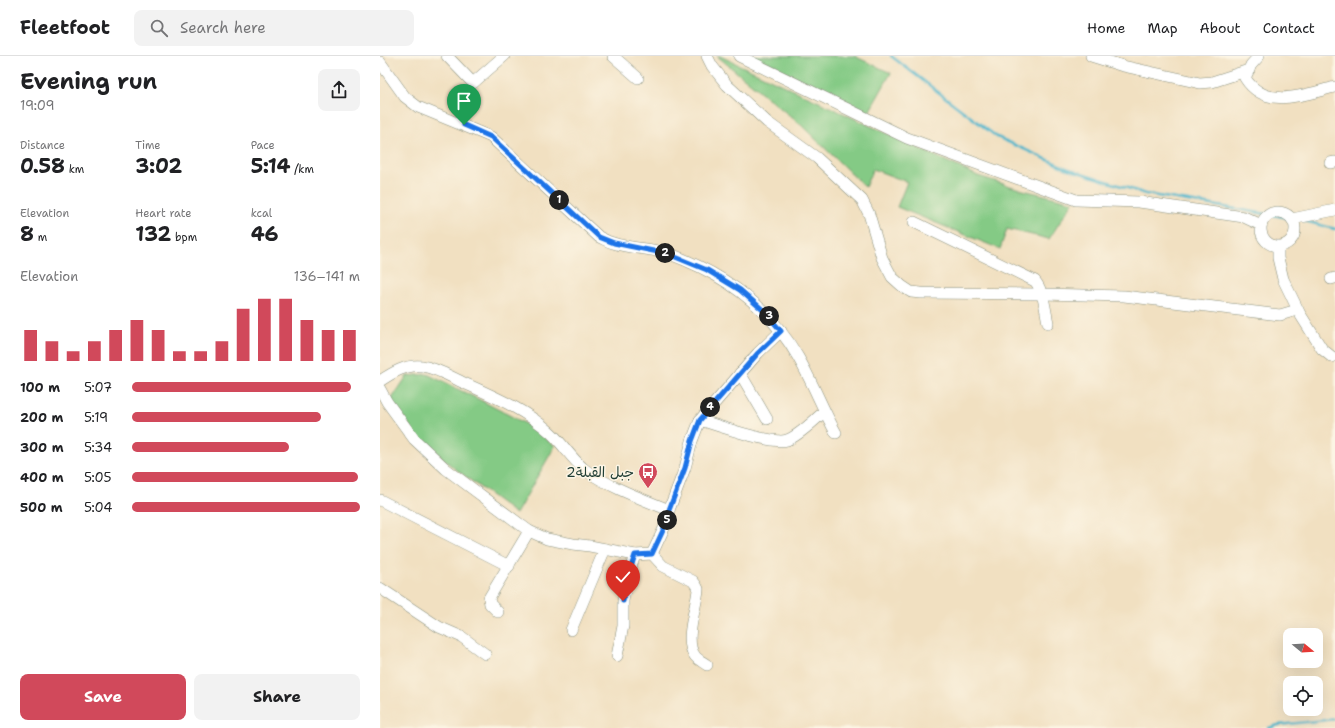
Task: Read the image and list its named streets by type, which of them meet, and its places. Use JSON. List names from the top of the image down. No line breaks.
{"places":{"bus stop":["جبل القبلة2"]},"north":"right","page":{"header":"Fleetfoot","search":"Search here","nav":["Home","Map","About","Contact"],"heading":["Evening run","19:09"],"stats":[["Distance","0.58 km"],["Time","3:02"],["Pace","5:14 /km"],["Elevation","8 m"],["Heart rate","132 bpm"],["kcal","46"]],"pins":["1","2","3","4","5"],"chart":["Elevation","136–141 m"],"list":[{"name":"100 m","note":"5:07"},{"name":"200 m","note":"5:19"},{"name":"300 m","note":"5:34"},{"name":"400 m","note":"5:05"},{"name":"500 m","note":"5:04"}],"buttons":["Save","Share"]}}
